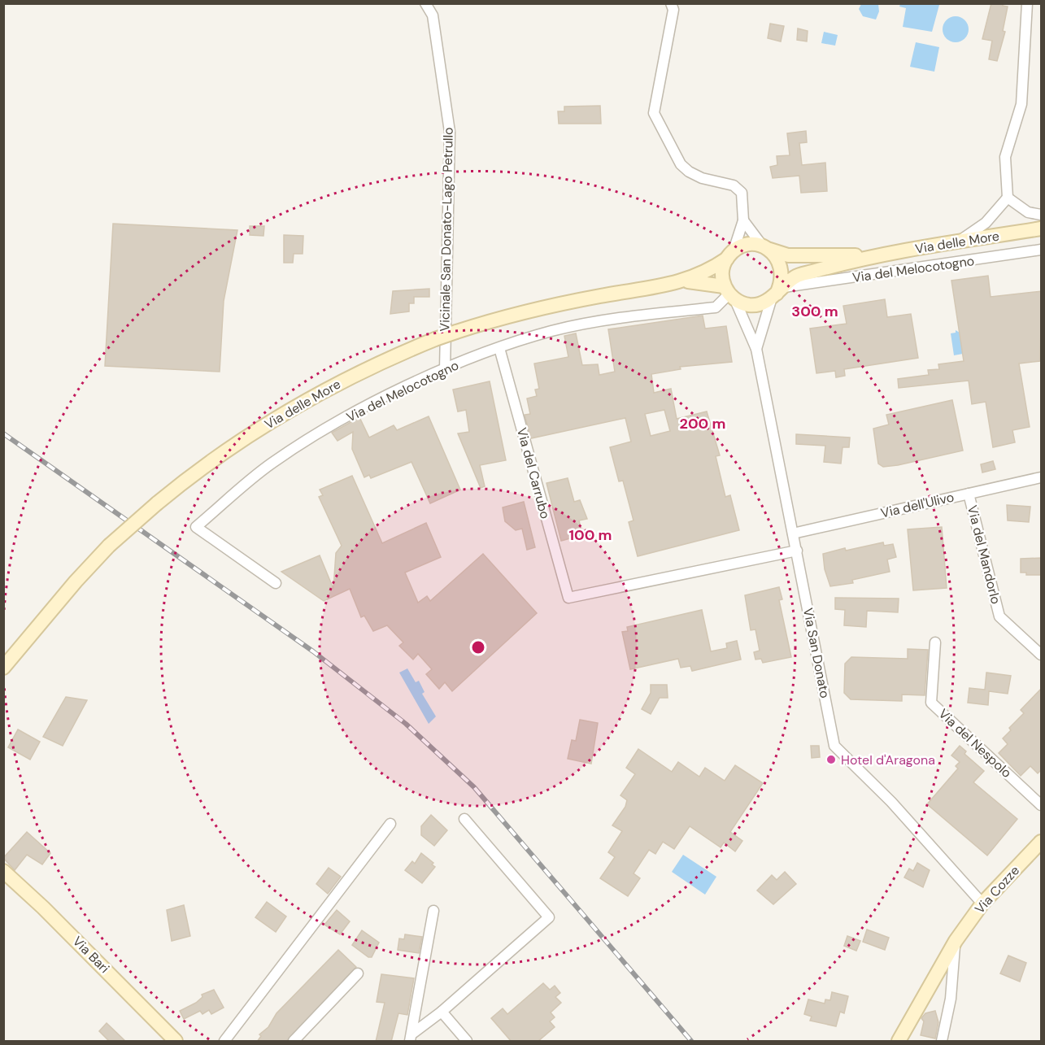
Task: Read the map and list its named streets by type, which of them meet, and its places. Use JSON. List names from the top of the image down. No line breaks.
{"streets":{"main road":["Via delle More","Via Cozze","Via Bari"],"street":["Vicinale San Donato-Lago Petrullo","Via del Melocotogno","Via del Carrubo","Via dell'Ulivo","Via del Mandorlo","Via San Donato","Via del Nespolo"]},"crossings":[["Vicinale San Donato-Lago Petrullo","Via del Melocotogno"],["Via del Melocotogno","Via del Carrubo"],["Via del Melocotogno","Via San Donato"],["Via del Carrubo","Via San Donato"],["Via dell'Ulivo","Via del Mandorlo"],["Via dell'Ulivo","Via San Donato"],["Via San Donato","Via Cozze"]],"places":["Hotel d'Aragona"],"rings":["300 m","200 m","100 m"]}
